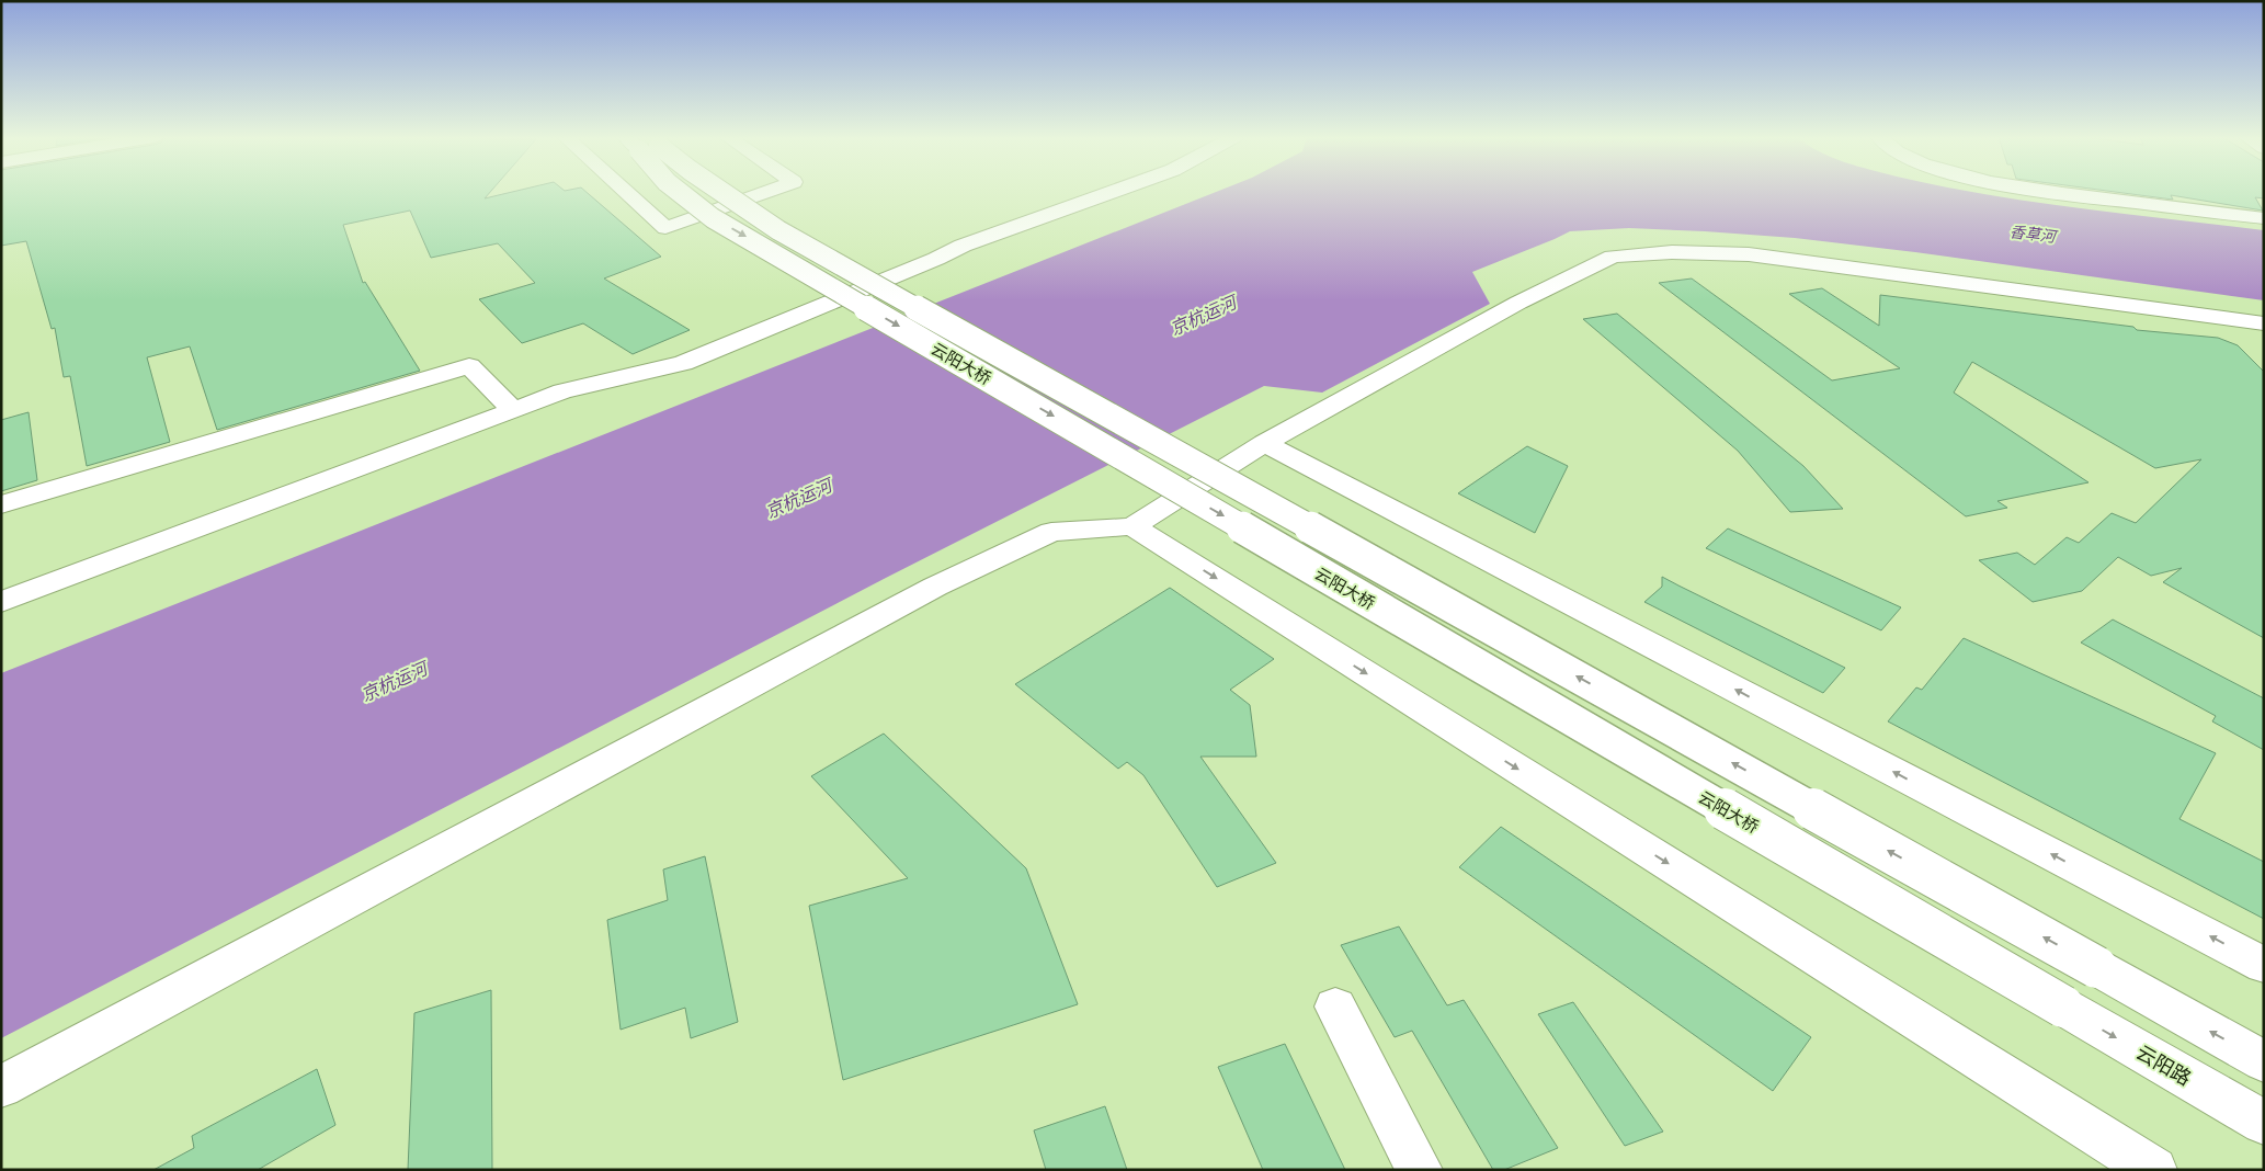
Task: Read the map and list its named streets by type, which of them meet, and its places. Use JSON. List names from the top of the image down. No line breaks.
{"streets":{"street":["云阳大桥","云阳路"]},"crossings":[["云阳大桥","云阳路"]],"water":["香草河","京杭运河"]}
